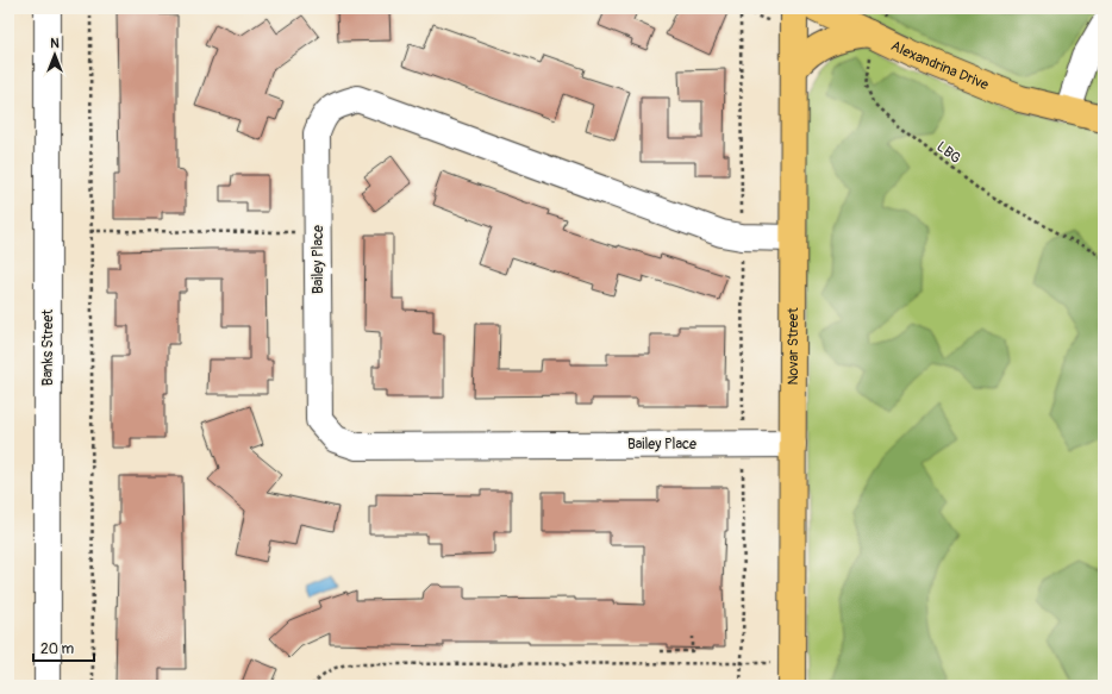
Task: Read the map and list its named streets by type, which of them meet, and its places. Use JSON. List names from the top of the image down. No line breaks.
{"streets":{"main road":["Alexandrina Drive","Novar Street"],"street":["Bailey Place","Banks Street"],"path":["LBG"]},"crossings":[["Alexandrina Drive","LBG"],["Bailey Place","Novar Street"]],"scale_bar":"20 m","north":"top"}
